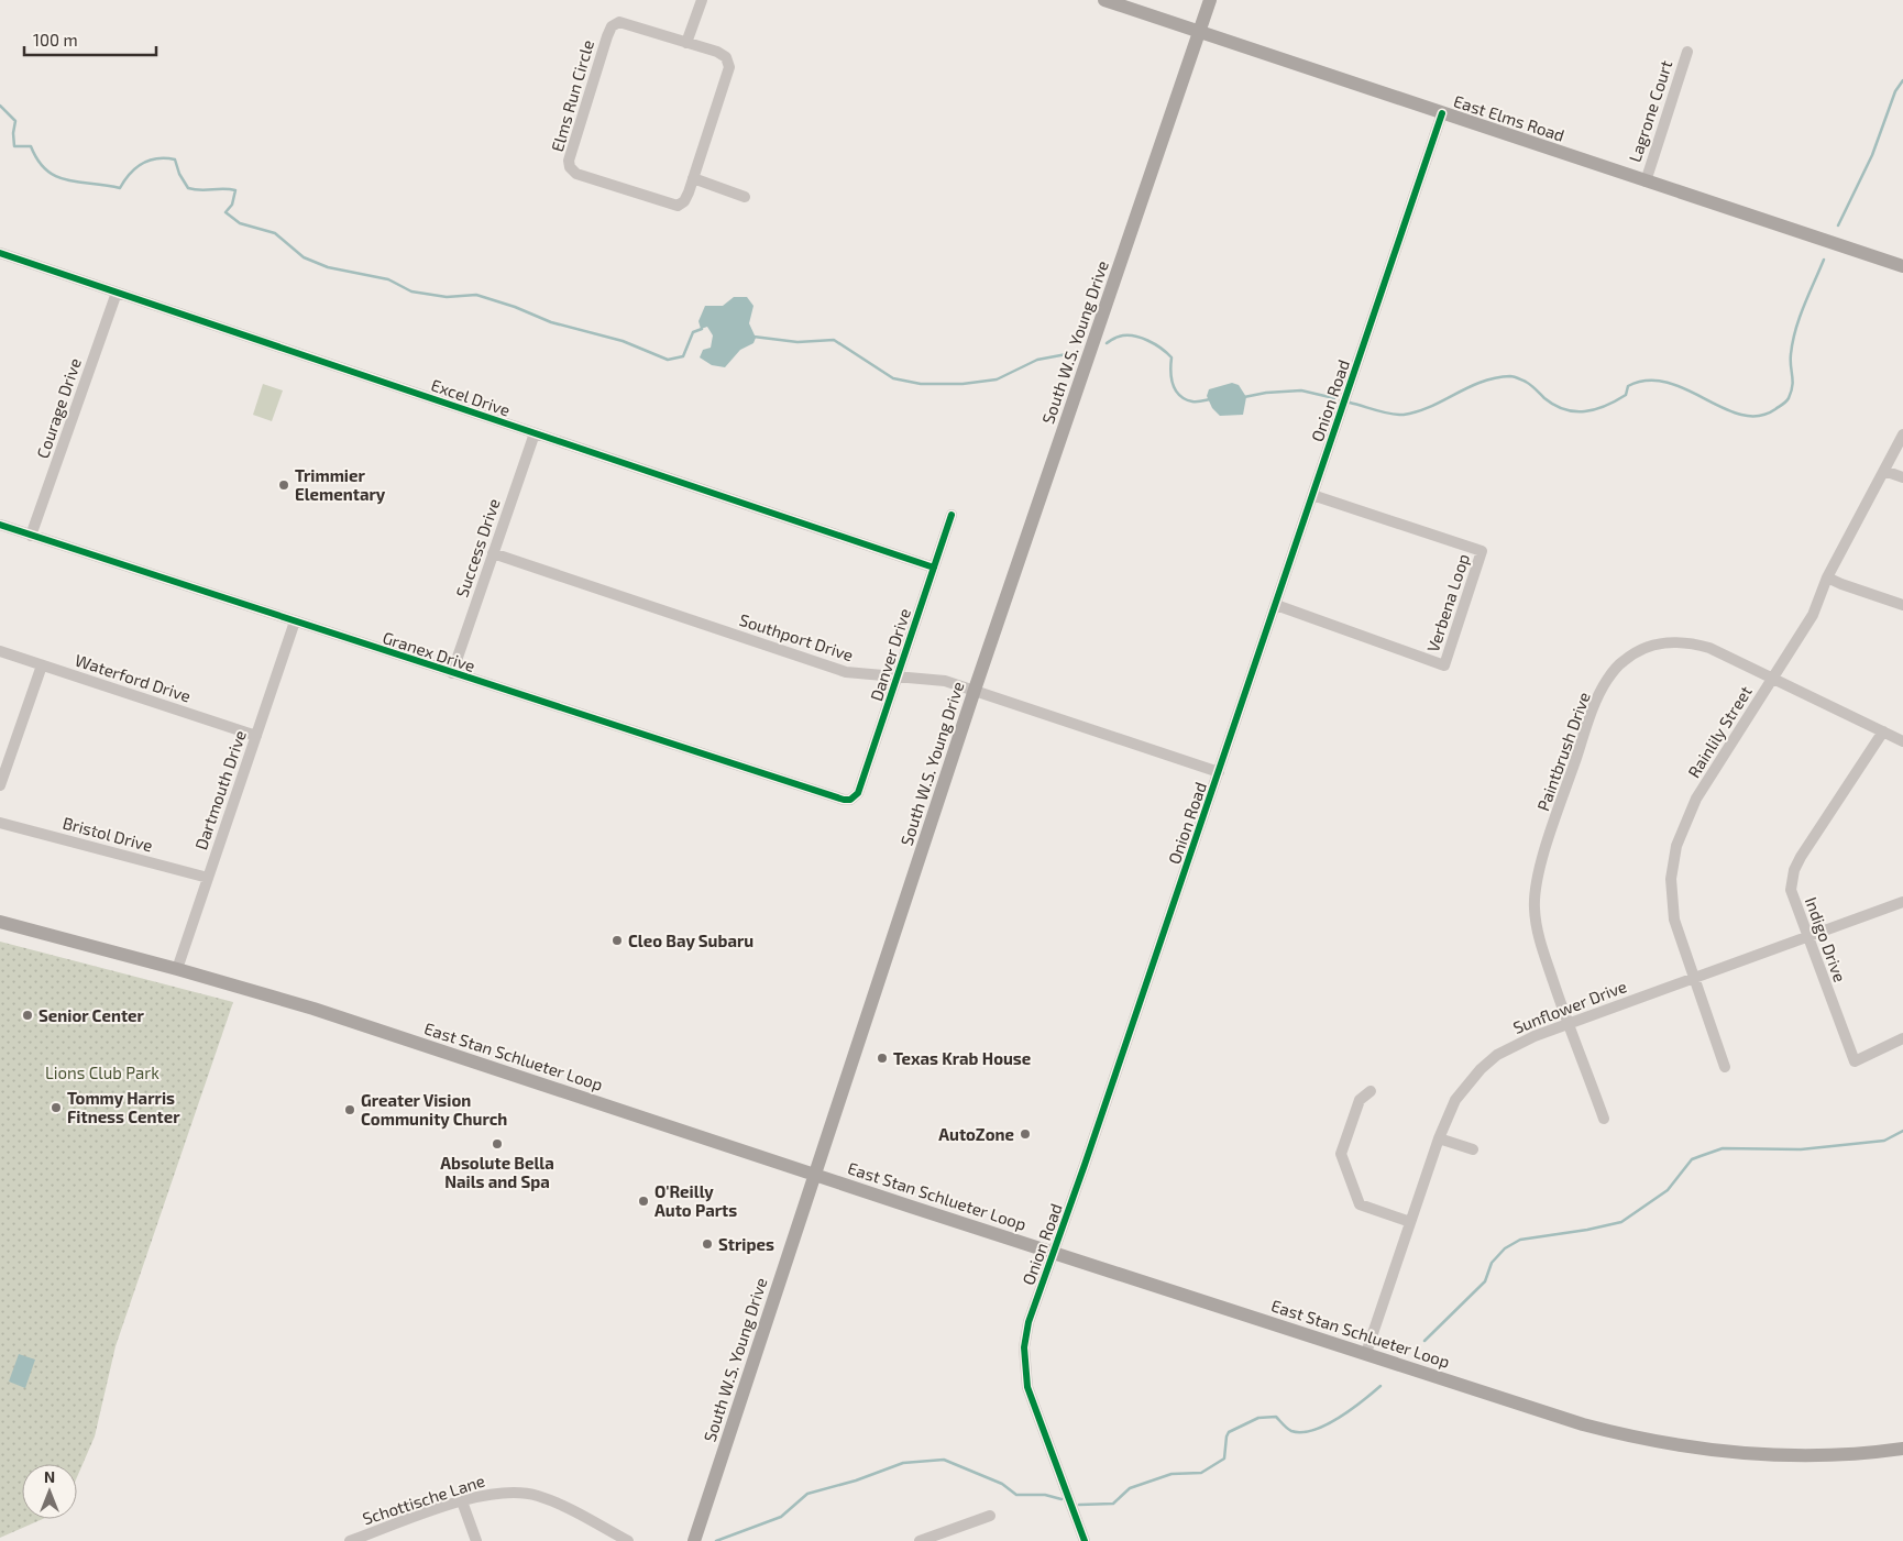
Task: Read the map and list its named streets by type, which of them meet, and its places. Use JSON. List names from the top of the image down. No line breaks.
{"streets":{"main road":["East Elms Road","South W.S. Young Drive","East Stan Schlueter Loop"],"street":["Elms Run Circle","Lagrone Court","Excel Drive","Onion Road","Courage Drive","Success Drive","Verbena Loop","Southport Drive","Granex Drive","Danver Drive","Waterford Drive","Rainlily Street","Paintbrush Drive","Dartmouth Drive","Bristol Drive","Indigo Drive","Sunflower Drive","Schottische Lane"]},"crossings":[["Lagrone Court","East Elms Road"],["East Elms Road","South W.S. Young Drive"],["East Elms Road","Onion Road"],["South W.S. Young Drive","Southport Drive"],["South W.S. Young Drive","East Stan Schlueter Loop"],["Excel Drive","Courage Drive"],["Excel Drive","Success Drive"],["Excel Drive","Danver Drive"],["Onion Road","Verbena Loop"],["Onion Road","Southport Drive"],["Onion Road","East Stan Schlueter Loop"],["Courage Drive","Granex Drive"],["Success Drive","Southport Drive"],["Success Drive","Granex Drive"],["Southport Drive","Danver Drive"],["Granex Drive","Danver Drive"],["Granex Drive","Dartmouth Drive"],["Waterford Drive","Dartmouth Drive"],["Rainlily Street","Paintbrush Drive"],["Rainlily Street","Sunflower Drive"],["Paintbrush Drive","Indigo Drive"],["Paintbrush Drive","Sunflower Drive"],["Dartmouth Drive","Bristol Drive"],["Dartmouth Drive","East Stan Schlueter Loop"],["Indigo Drive","Sunflower Drive"],["Sunflower Drive","East Stan Schlueter Loop"]],"parks":["Lions Club Park"],"places":["Trimmier Elementary","Cleo Bay Subaru","Senior Center","Texas Krab House","Tommy Harris Fitness Center","Greater Vision Community Church","AutoZone","Absolute Bella Nails and Spa","O'Reilly Auto Parts","Stripes"],"scale_bar":"100 m","north":"top"}
